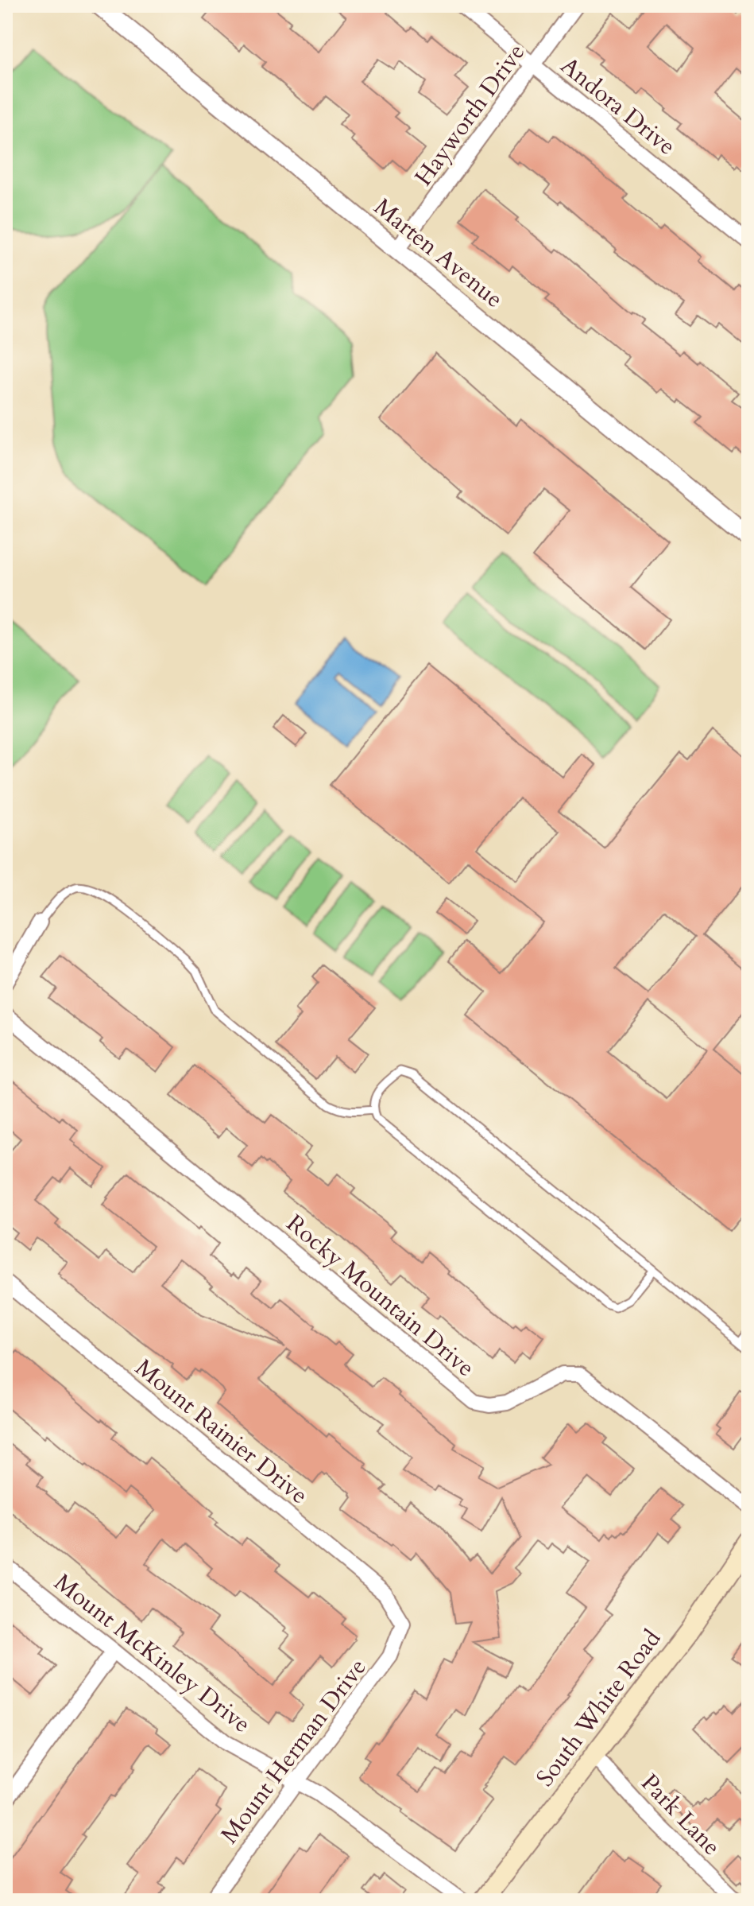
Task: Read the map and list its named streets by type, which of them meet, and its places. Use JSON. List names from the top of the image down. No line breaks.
{"streets":{"main road":["South White Road"],"street":["Andora Drive","Hayworth Drive","Marten Avenue","Rocky Mountain Drive","Mount Rainier Drive","Mount McKinley Drive","Mount Herman Drive","Park Lane"]},"crossings":[["Andora Drive","Hayworth Drive"],["Hayworth Drive","Marten Avenue"],["Mount Rainier Drive","Mount Herman Drive"],["Mount McKinley Drive","Mount Herman Drive"],["South White Road","Park Lane"]]}
